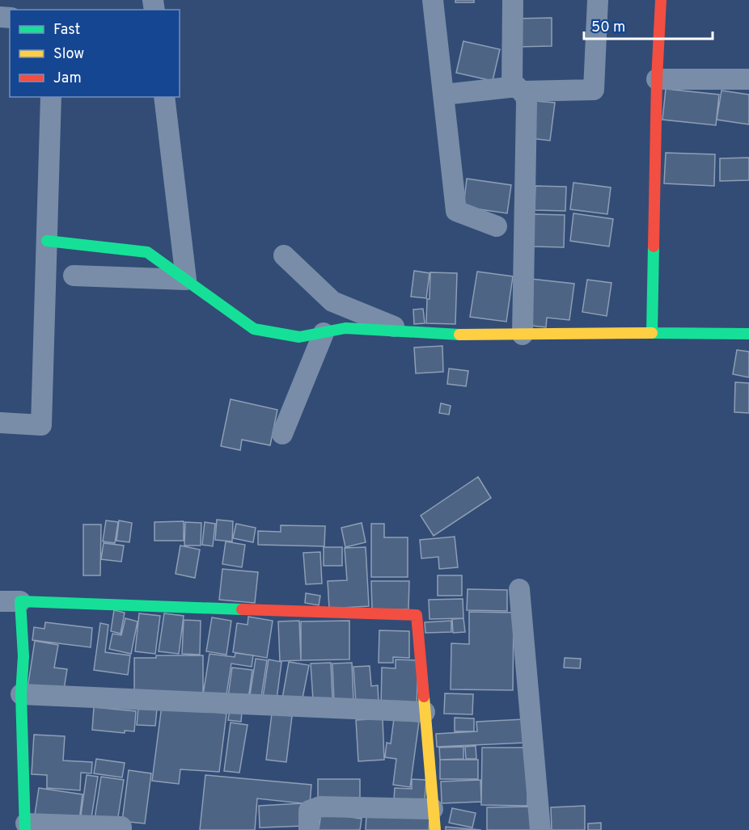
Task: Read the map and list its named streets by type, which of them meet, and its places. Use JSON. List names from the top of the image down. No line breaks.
{"legend":["Fast","Slow","Jam"],"scale_bar":"50 m"}
